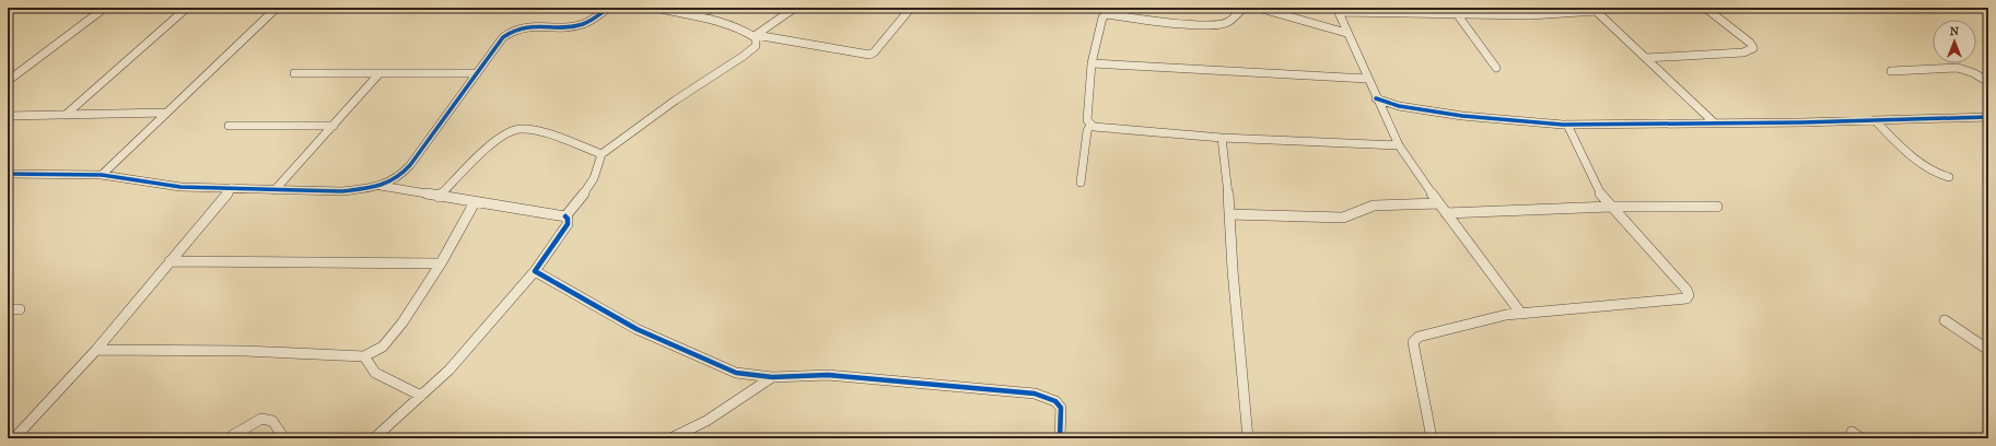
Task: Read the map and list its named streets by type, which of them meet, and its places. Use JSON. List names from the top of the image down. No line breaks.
{"north":"top"}
